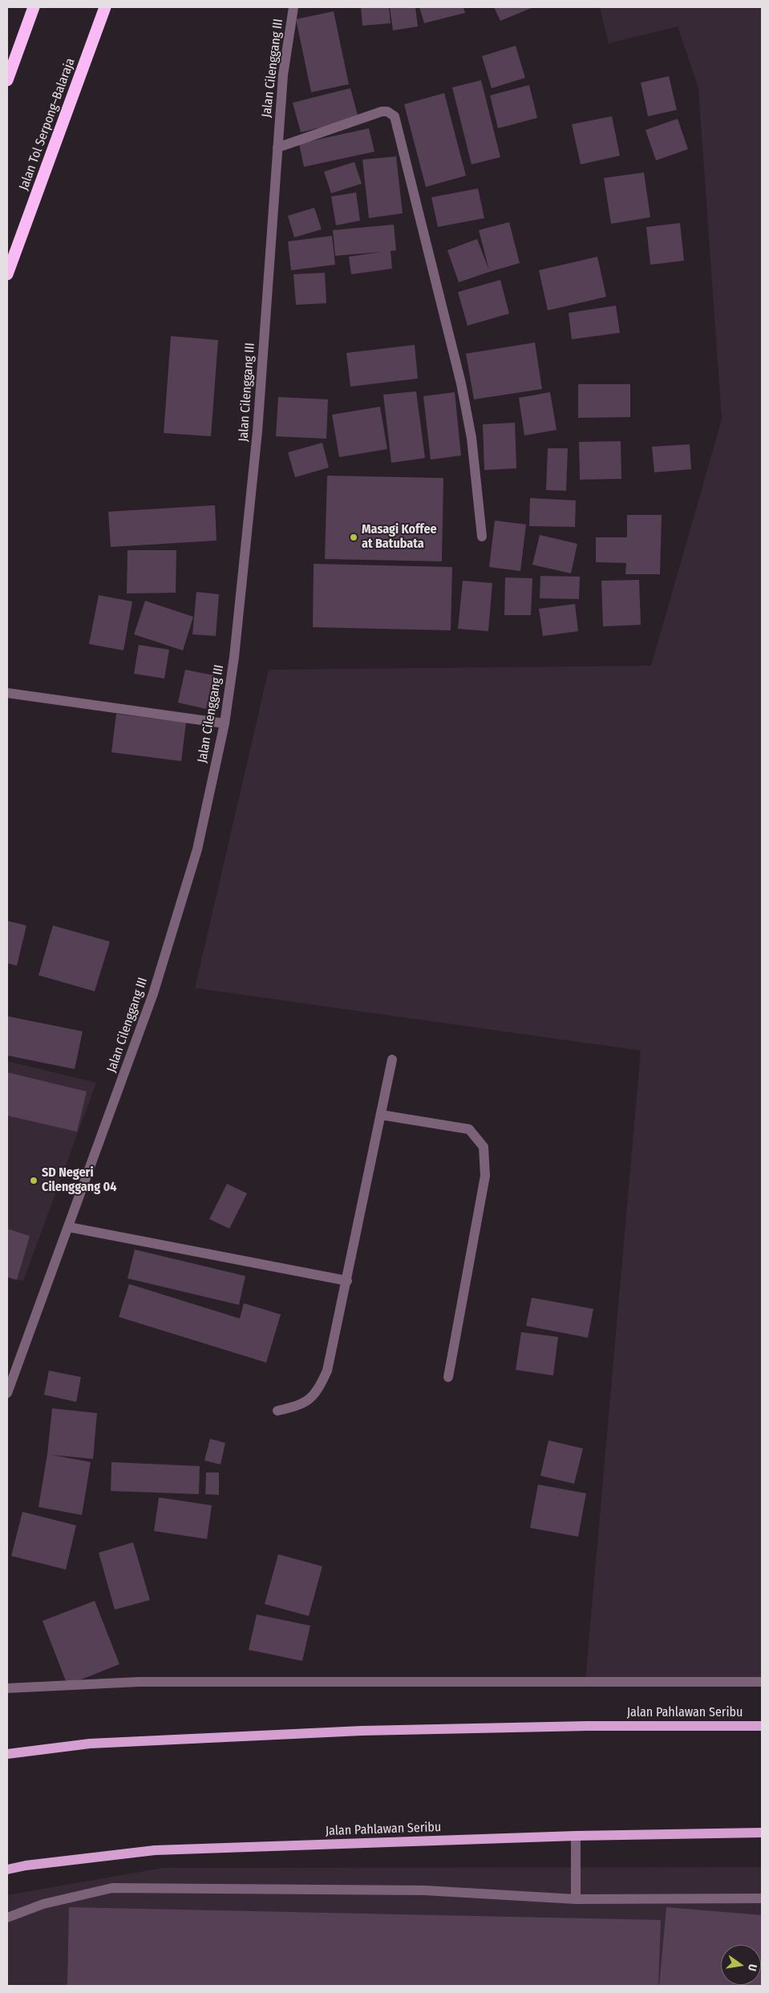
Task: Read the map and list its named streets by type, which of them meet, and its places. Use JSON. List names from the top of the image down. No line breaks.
{"streets":{"highway":["Jalan Tol Serpong–Balaraja"],"main road":["Jalan Pahlawan Seribu"],"street":["Jalan Cilenggang III"]},"places":["Masagi Koffee at Batubata","SD Negeri Cilenggang 04"],"north":"right"}
